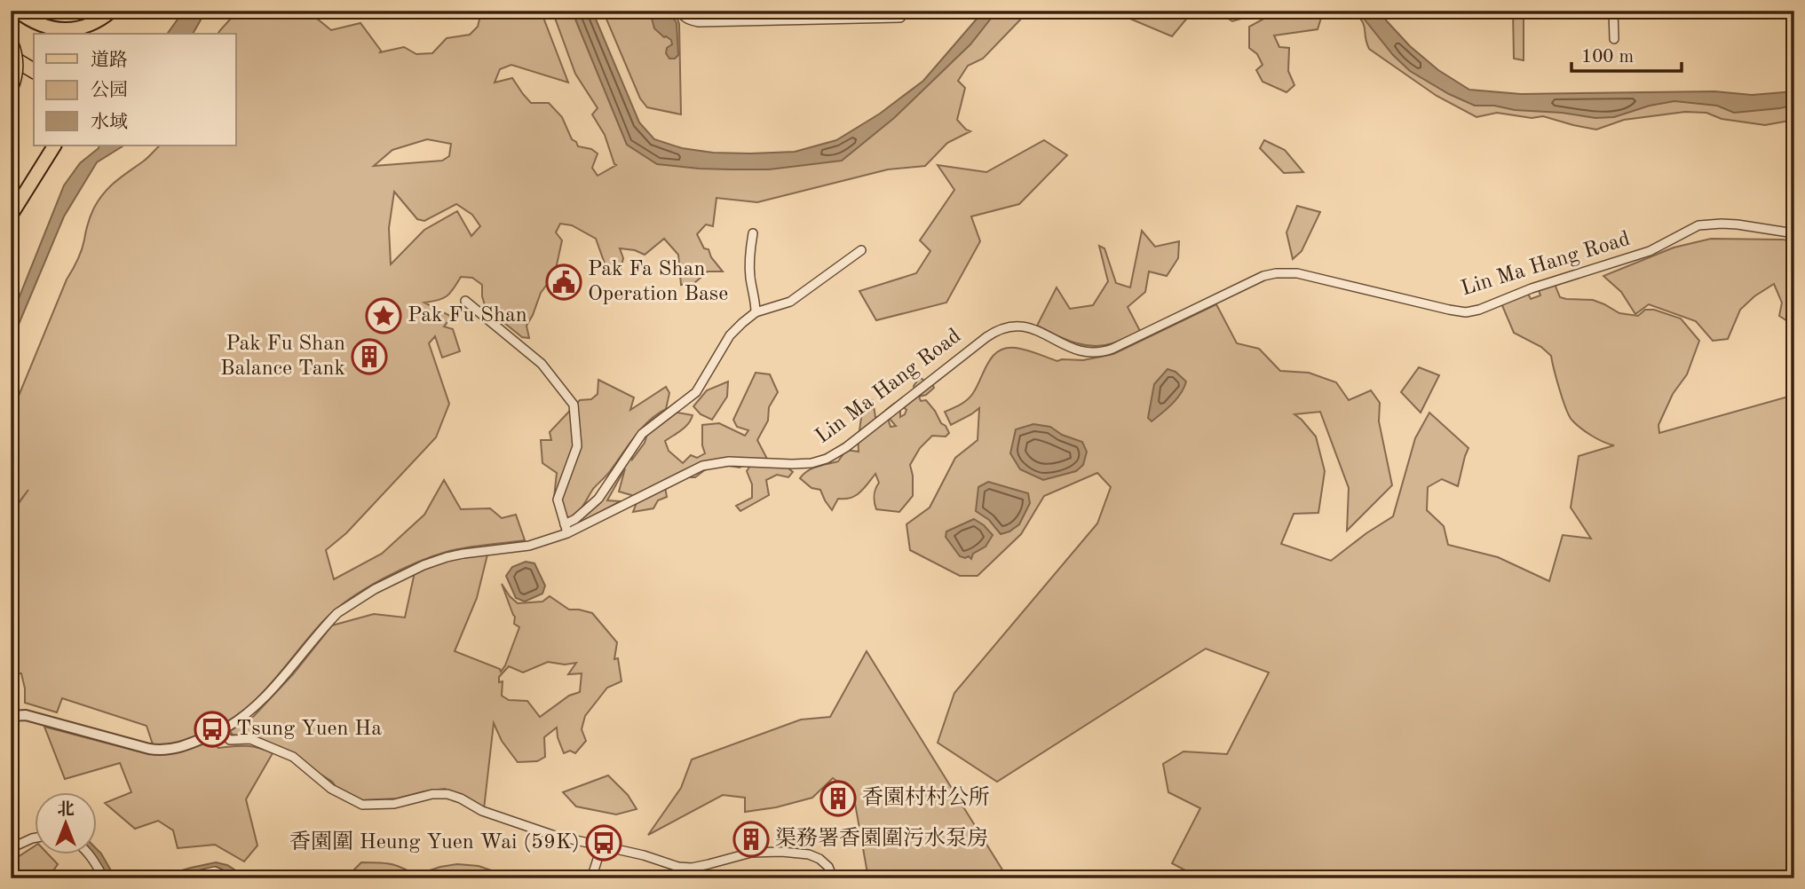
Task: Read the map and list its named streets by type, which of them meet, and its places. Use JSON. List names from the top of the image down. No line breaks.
{"streets":{"street":["Lin Ma Hang Road"]},"places":{"public building":["Pak Fa Shan Operation Base"],"place":["Pak Fu Shan"],"building":["Pak Fu Shan Balance Tank","香園村村公所","渠務署香園圍污水泵房"],"bus stop":["Tsung Yuen Ha","香園圍 Heung Yuen Wai (59K)"]},"legend":["道路","公园","水域"],"scale_bar":"100 m","north":"top"}
